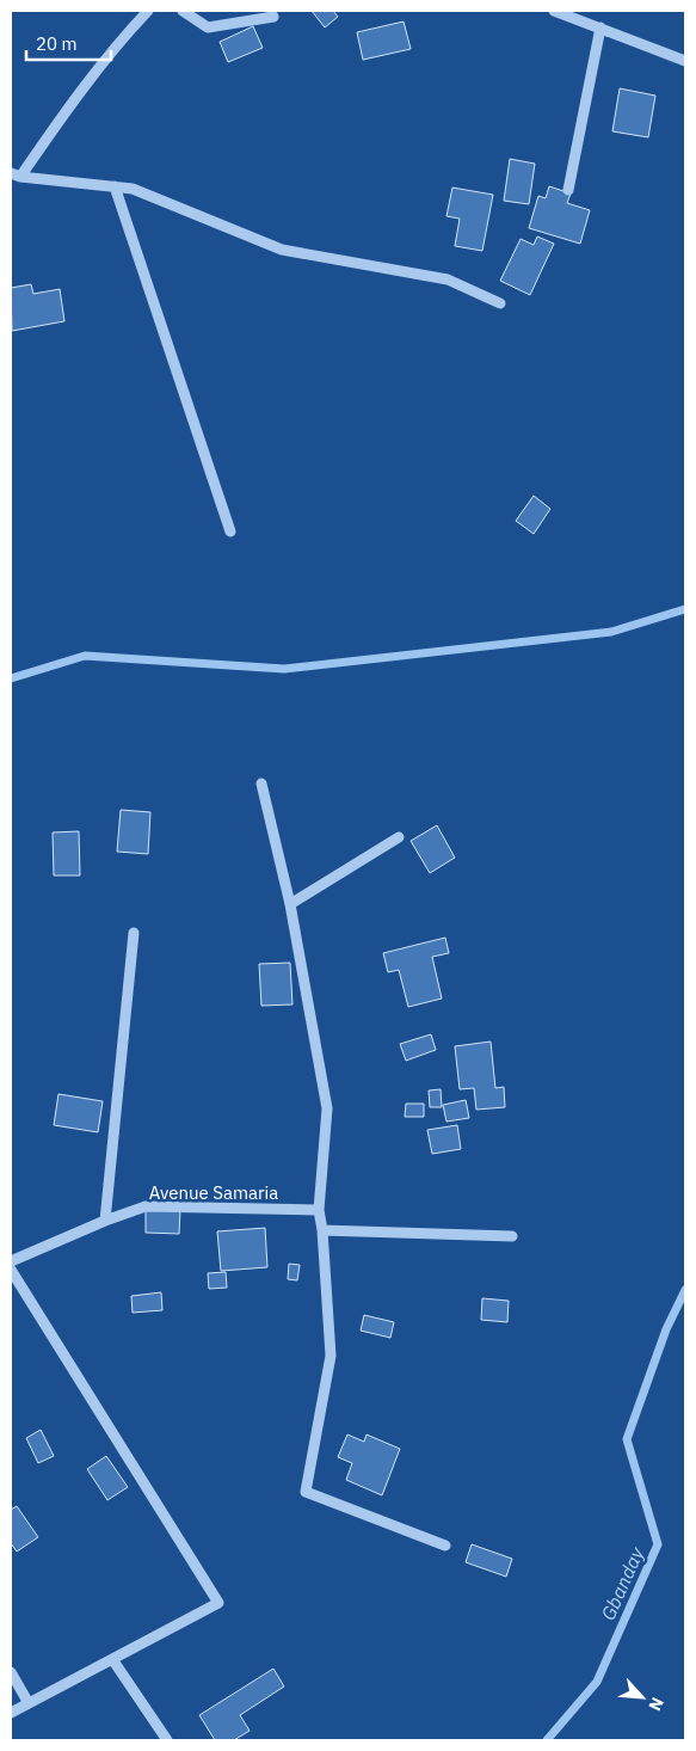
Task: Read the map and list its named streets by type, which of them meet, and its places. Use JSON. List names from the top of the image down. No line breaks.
{"streets":{"street":["Avenue Samaria"]},"water":["Gbanday"],"scale_bar":"20 m","north":"bottom right"}
